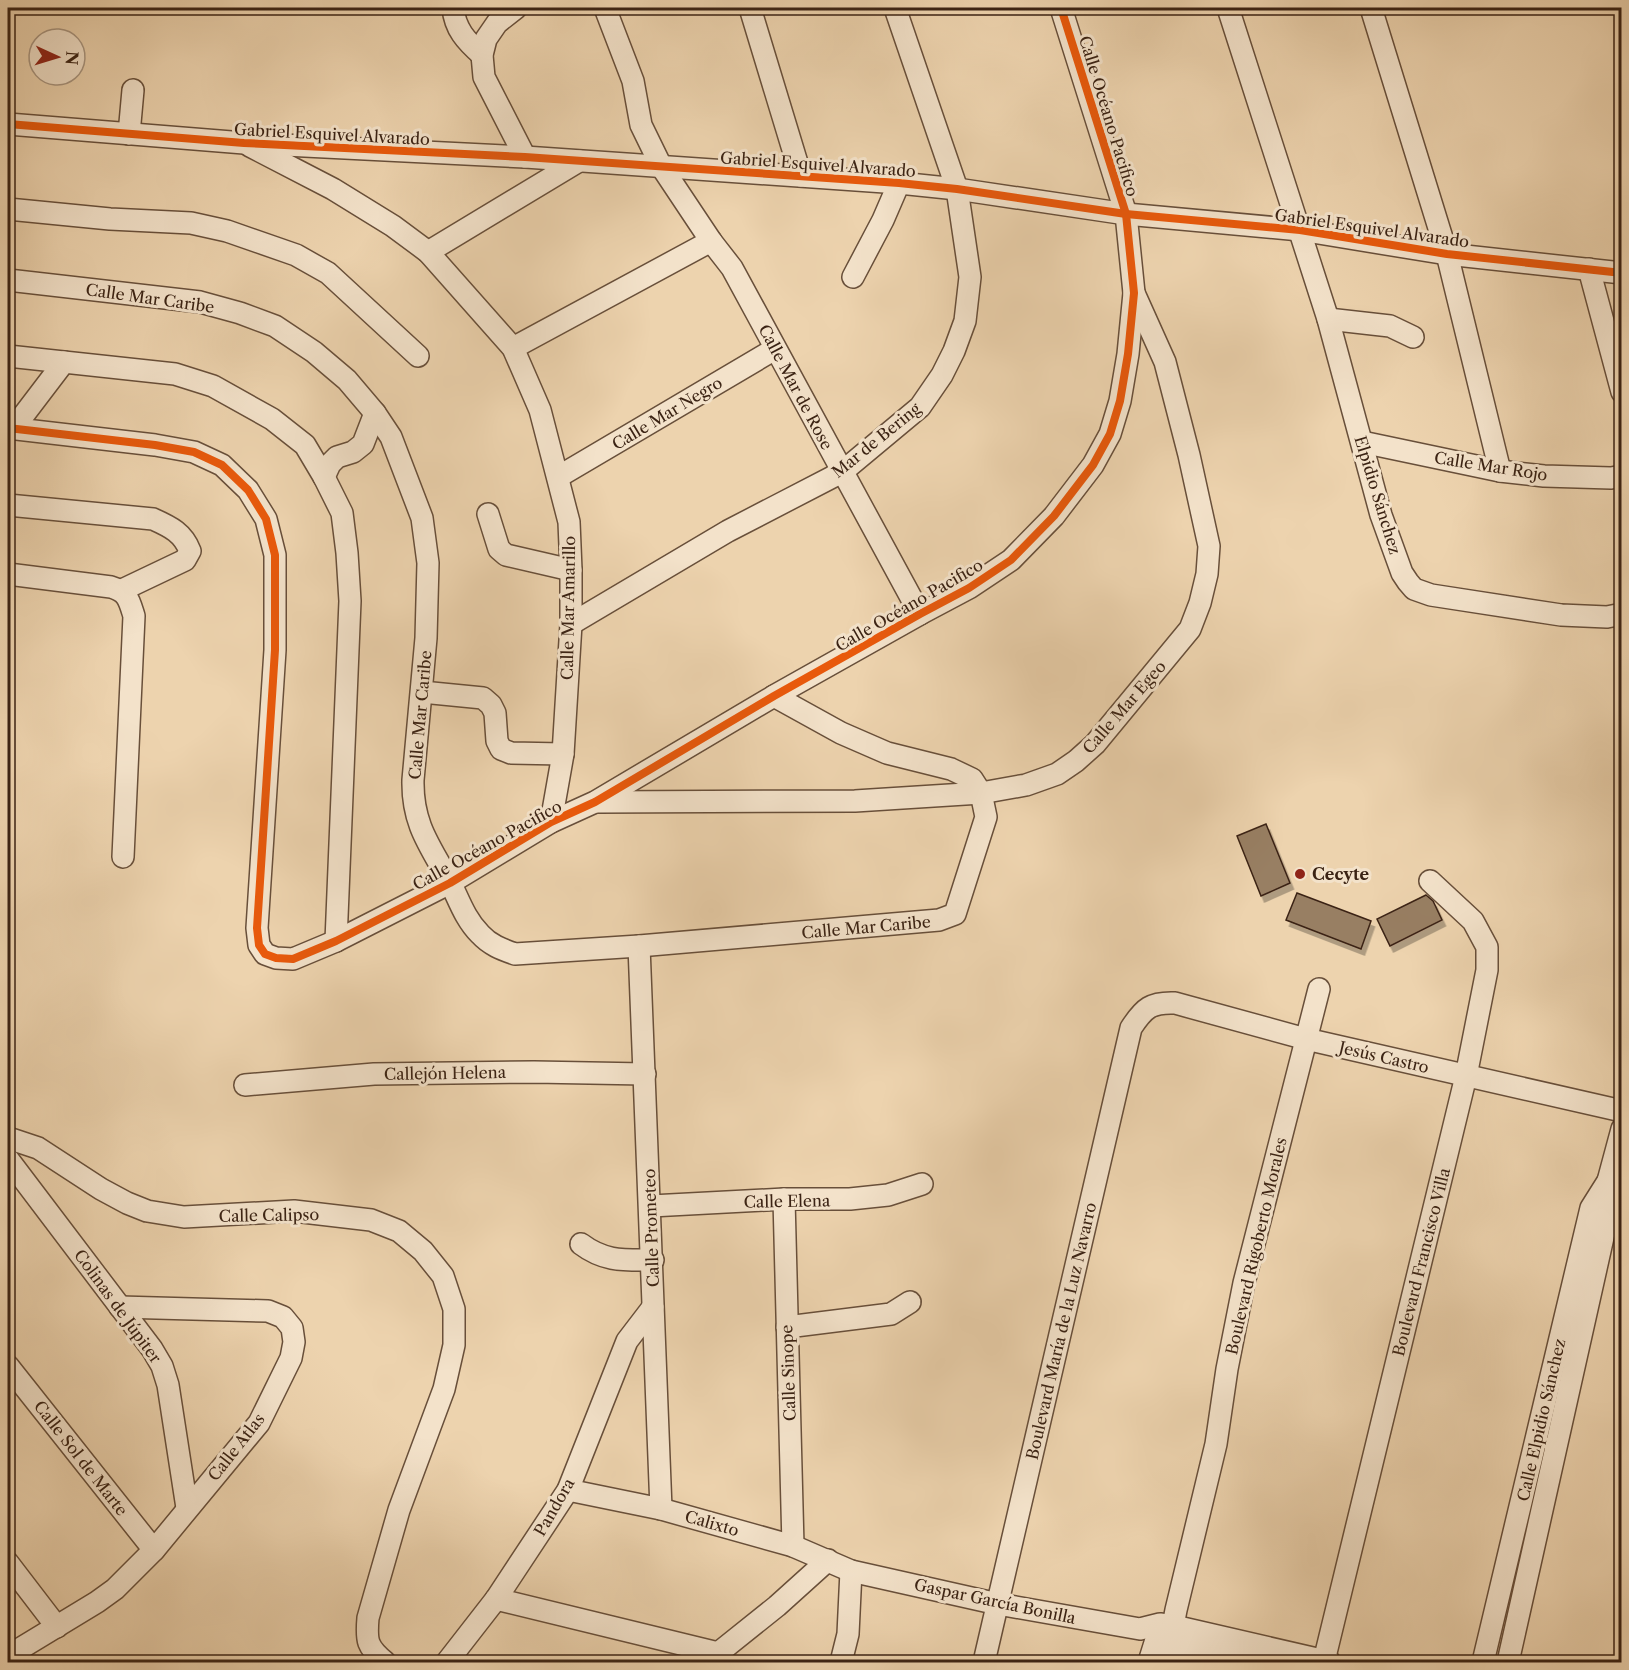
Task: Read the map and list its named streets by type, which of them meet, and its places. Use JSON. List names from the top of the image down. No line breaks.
{"streets":{"street":["Calle Océano Pacifico","Gabriel Esquivel Alvarado","Calle Mar Caribe","Calle Mar de Rose","Calle Mar Negro","Mar de Bering","Calle Mar Rojo","Elpidio Sánchez","Calle Mar Amarillo","Calle Mar Egeo","Jesús Castro","Callejón Helena","Calle Elena","Calle Calipso","Calle Prometeo","Boulevard Rigoberto Morales","Boulevard Francisco Villa","Colinas de Júpiter","Boulevard María de la Luz Navarro","Calle Sinope","Calle Elpidio Sánchez","Calle Atlas","Calle Sol de Marte","Pandora","Calixto","Gaspar García Bonilla"]},"crossings":[["Calle Océano Pacifico","Gabriel Esquivel Alvarado"],["Calle Océano Pacifico","Calle Mar Caribe"],["Calle Océano Pacifico","Calle Mar de Rose"],["Calle Océano Pacifico","Calle Mar Amarillo"],["Calle Océano Pacifico","Calle Mar Egeo"],["Gabriel Esquivel Alvarado","Calle Mar de Rose"],["Gabriel Esquivel Alvarado","Mar de Bering"],["Gabriel Esquivel Alvarado","Elpidio Sánchez"],["Gabriel Esquivel Alvarado","Calle Mar Amarillo"],["Calle Mar Caribe","Calle Mar Egeo"],["Calle Mar Caribe","Calle Prometeo"],["Calle Mar de Rose","Calle Mar Negro"],["Calle Mar de Rose","Mar de Bering"],["Calle Mar Negro","Calle Mar Amarillo"],["Mar de Bering","Calle Mar Amarillo"],["Calle Mar Rojo","Elpidio Sánchez"],["Jesús Castro","Boulevard Rigoberto Morales"],["Jesús Castro","Boulevard Francisco Villa"],["Jesús Castro","Boulevard María de la Luz Navarro"],["Callejón Helena","Calle Prometeo"],["Calle Elena","Calle Prometeo"],["Calle Elena","Calle Sinope"],["Calle Prometeo","Pandora"],["Calle Prometeo","Calixto"],["Boulevard Rigoberto Morales","Gaspar García Bonilla"],["Boulevard Francisco Villa","Gaspar García Bonilla"],["Colinas de Júpiter","Calle Atlas"],["Boulevard María de la Luz Navarro","Gaspar García Bonilla"],["Calle Sinope","Calixto"],["Calle Atlas","Calle Sol de Marte"],["Pandora","Calixto"],["Calixto","Gaspar García Bonilla"]],"places":["Cecyte"],"north":"right"}
